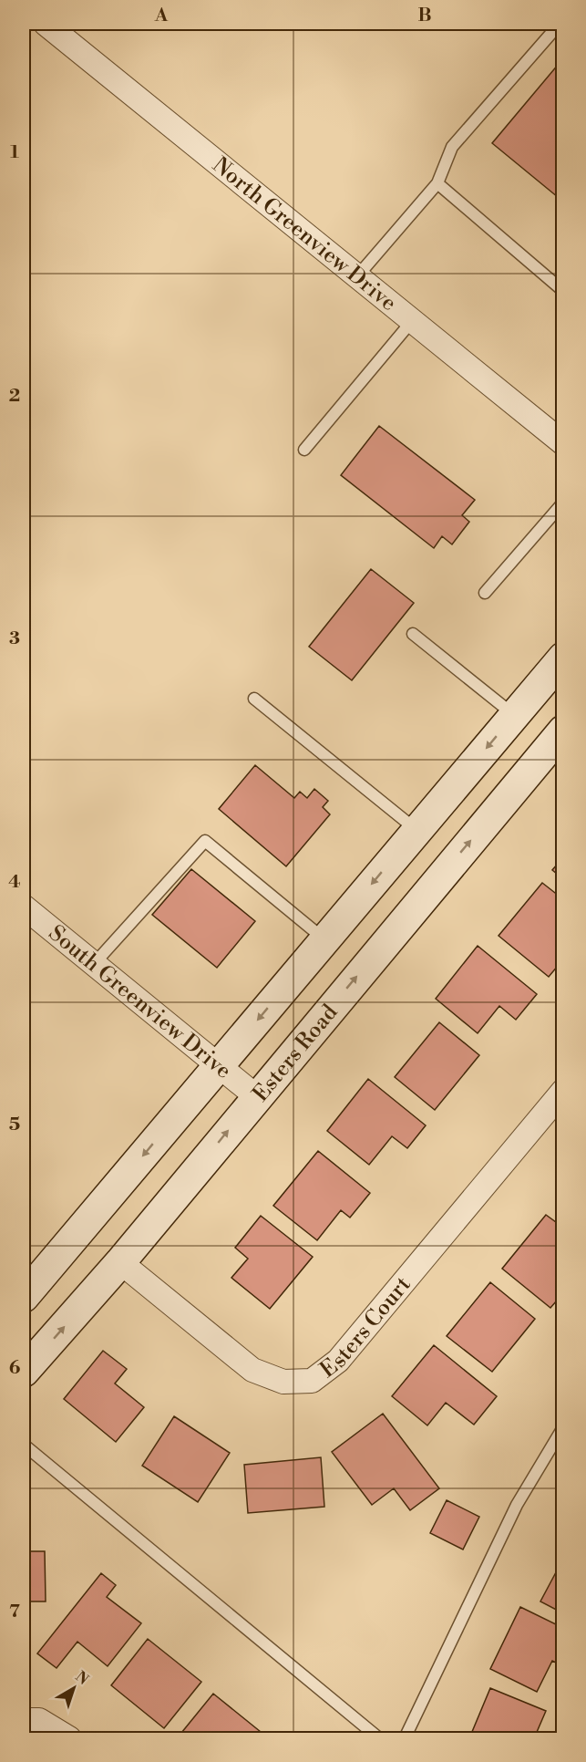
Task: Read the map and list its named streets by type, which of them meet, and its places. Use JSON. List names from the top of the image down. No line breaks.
{"streets":{"main road":["Esters Road"],"street":["North Greenview Drive","South Greenview Drive","Esters Court"]},"crossings":[["South Greenview Drive","Esters Road"],["Esters Road","Esters Court"]],"north":"top right","grid":{"columns":["A","B"],"rows":["1","2","3","4","5","6","7"]}}
